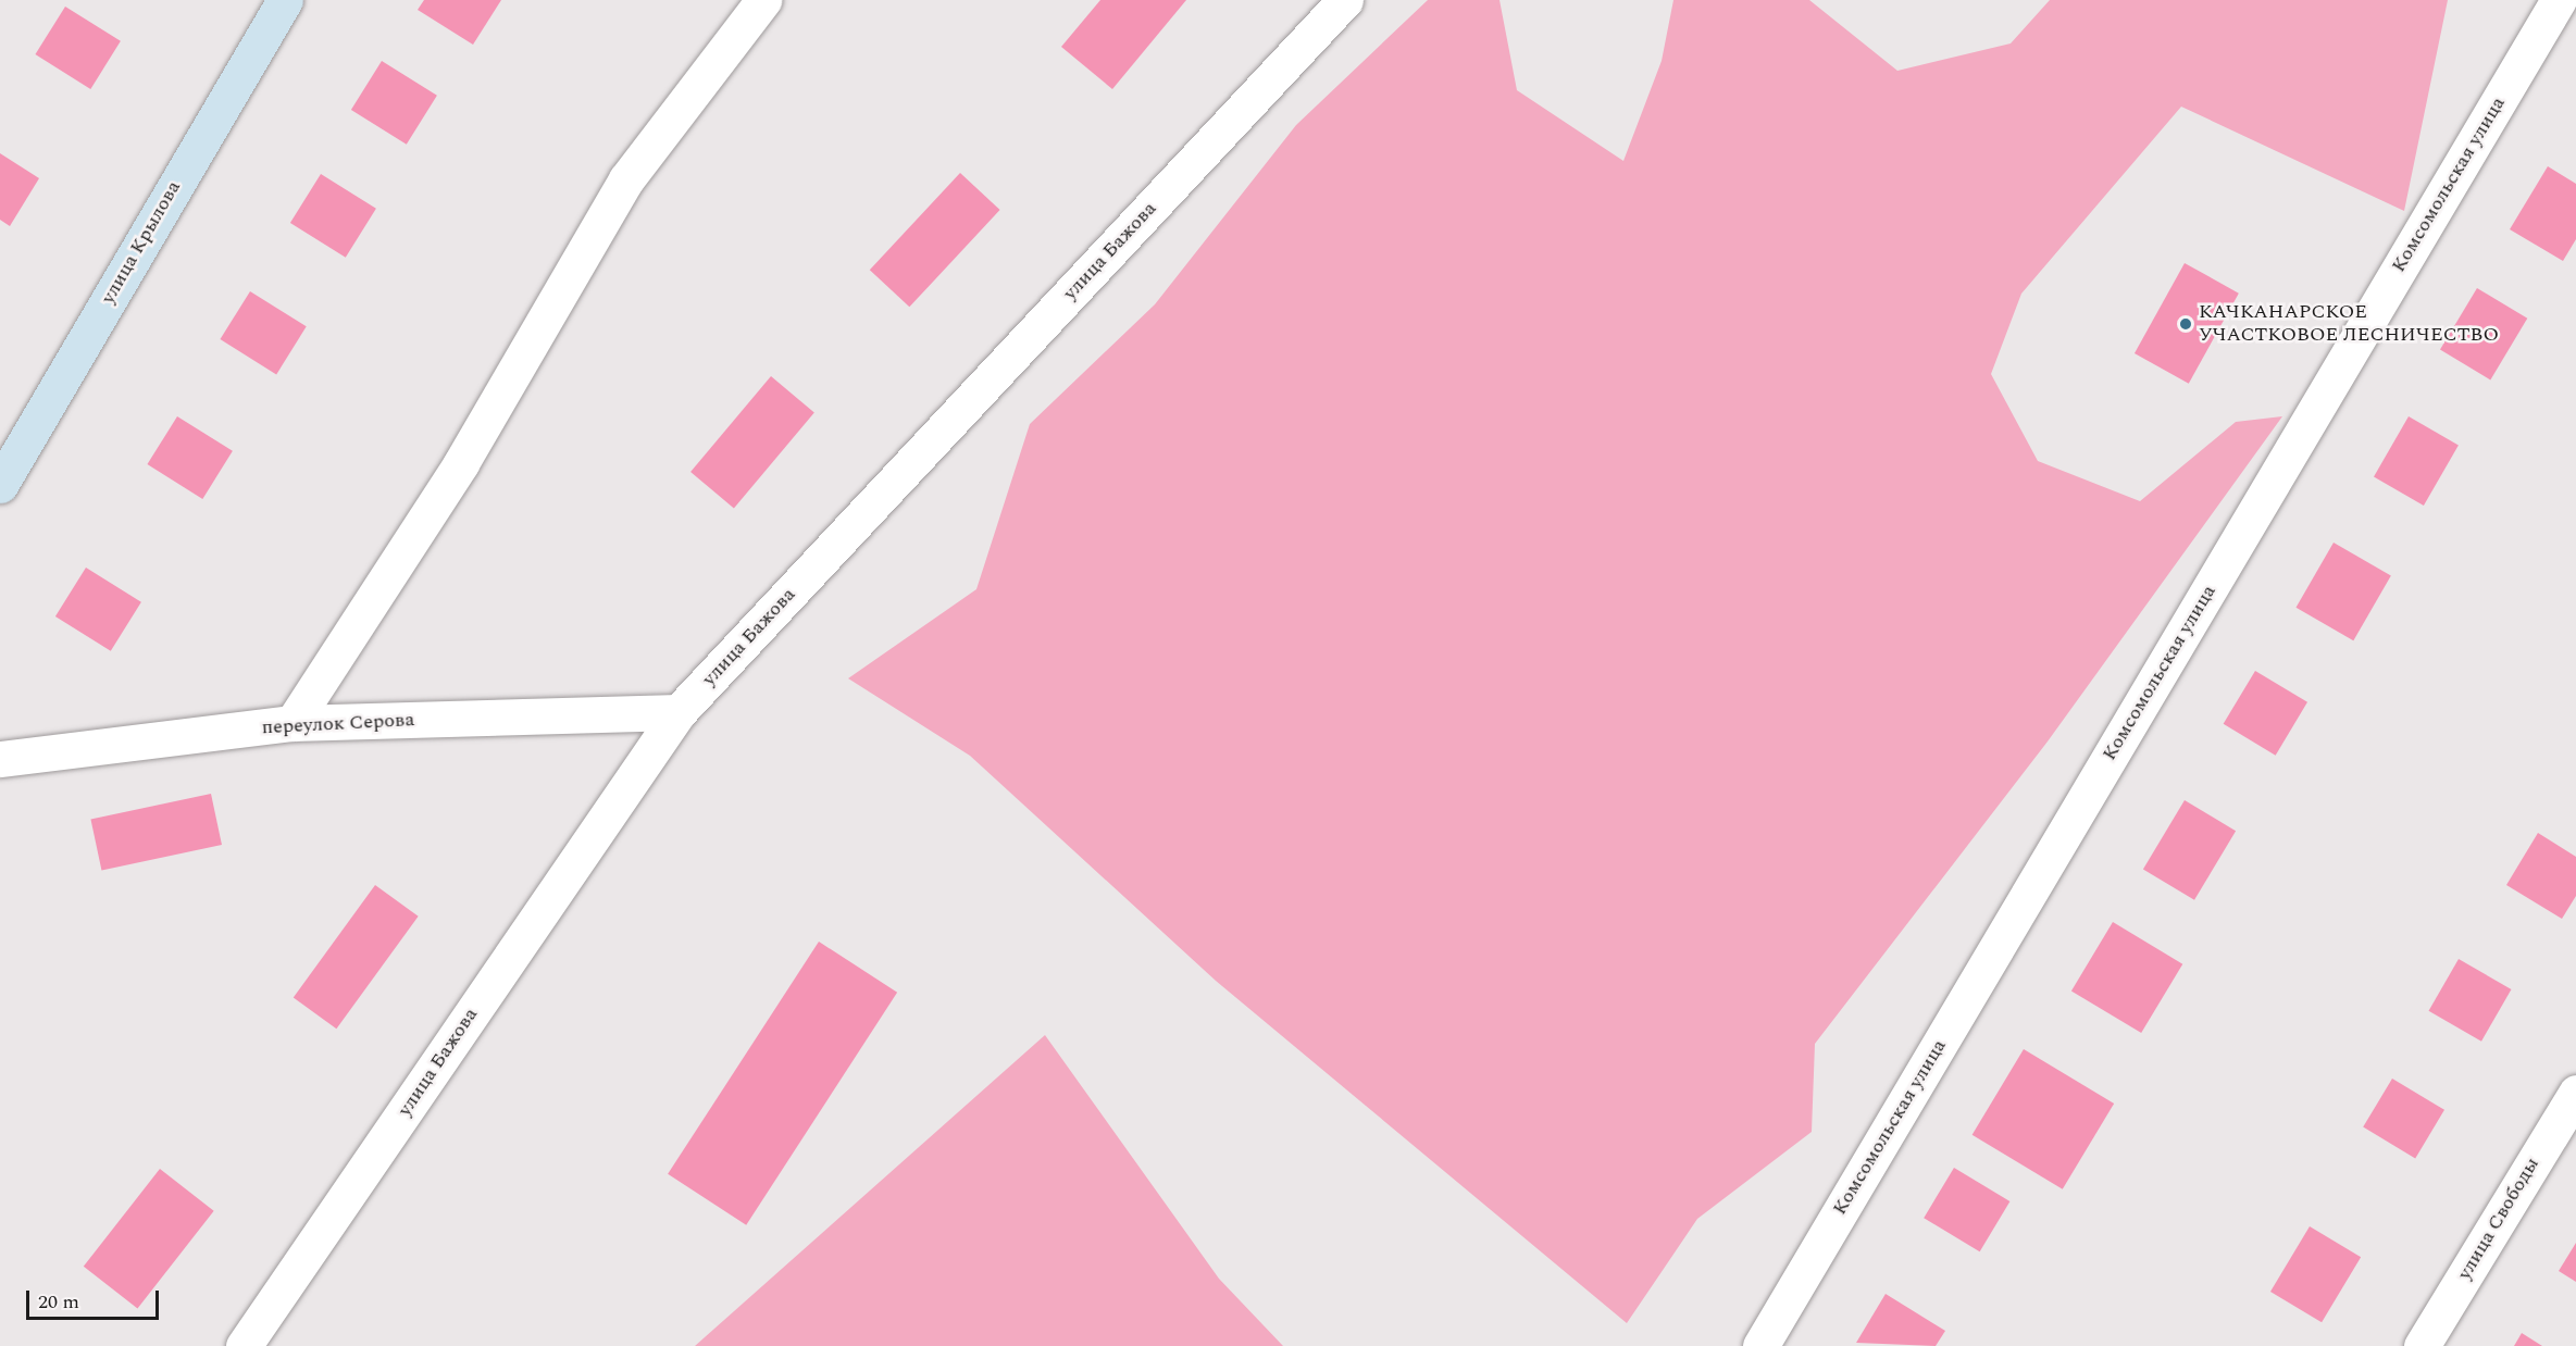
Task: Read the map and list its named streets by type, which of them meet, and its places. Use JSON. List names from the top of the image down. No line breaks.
{"streets":{"main road":["улица Крылова"],"street":["Комсомольская улица","улица Бажова","переулок Серова","улица Свободы"]},"crossings":[["улица Бажова","переулок Серова"]],"places":["КАЧКАНАРСКОЕ УЧАСТКОВОЕ ЛЕСНИЧЕСТВО"],"scale_bar":"20 m"}
